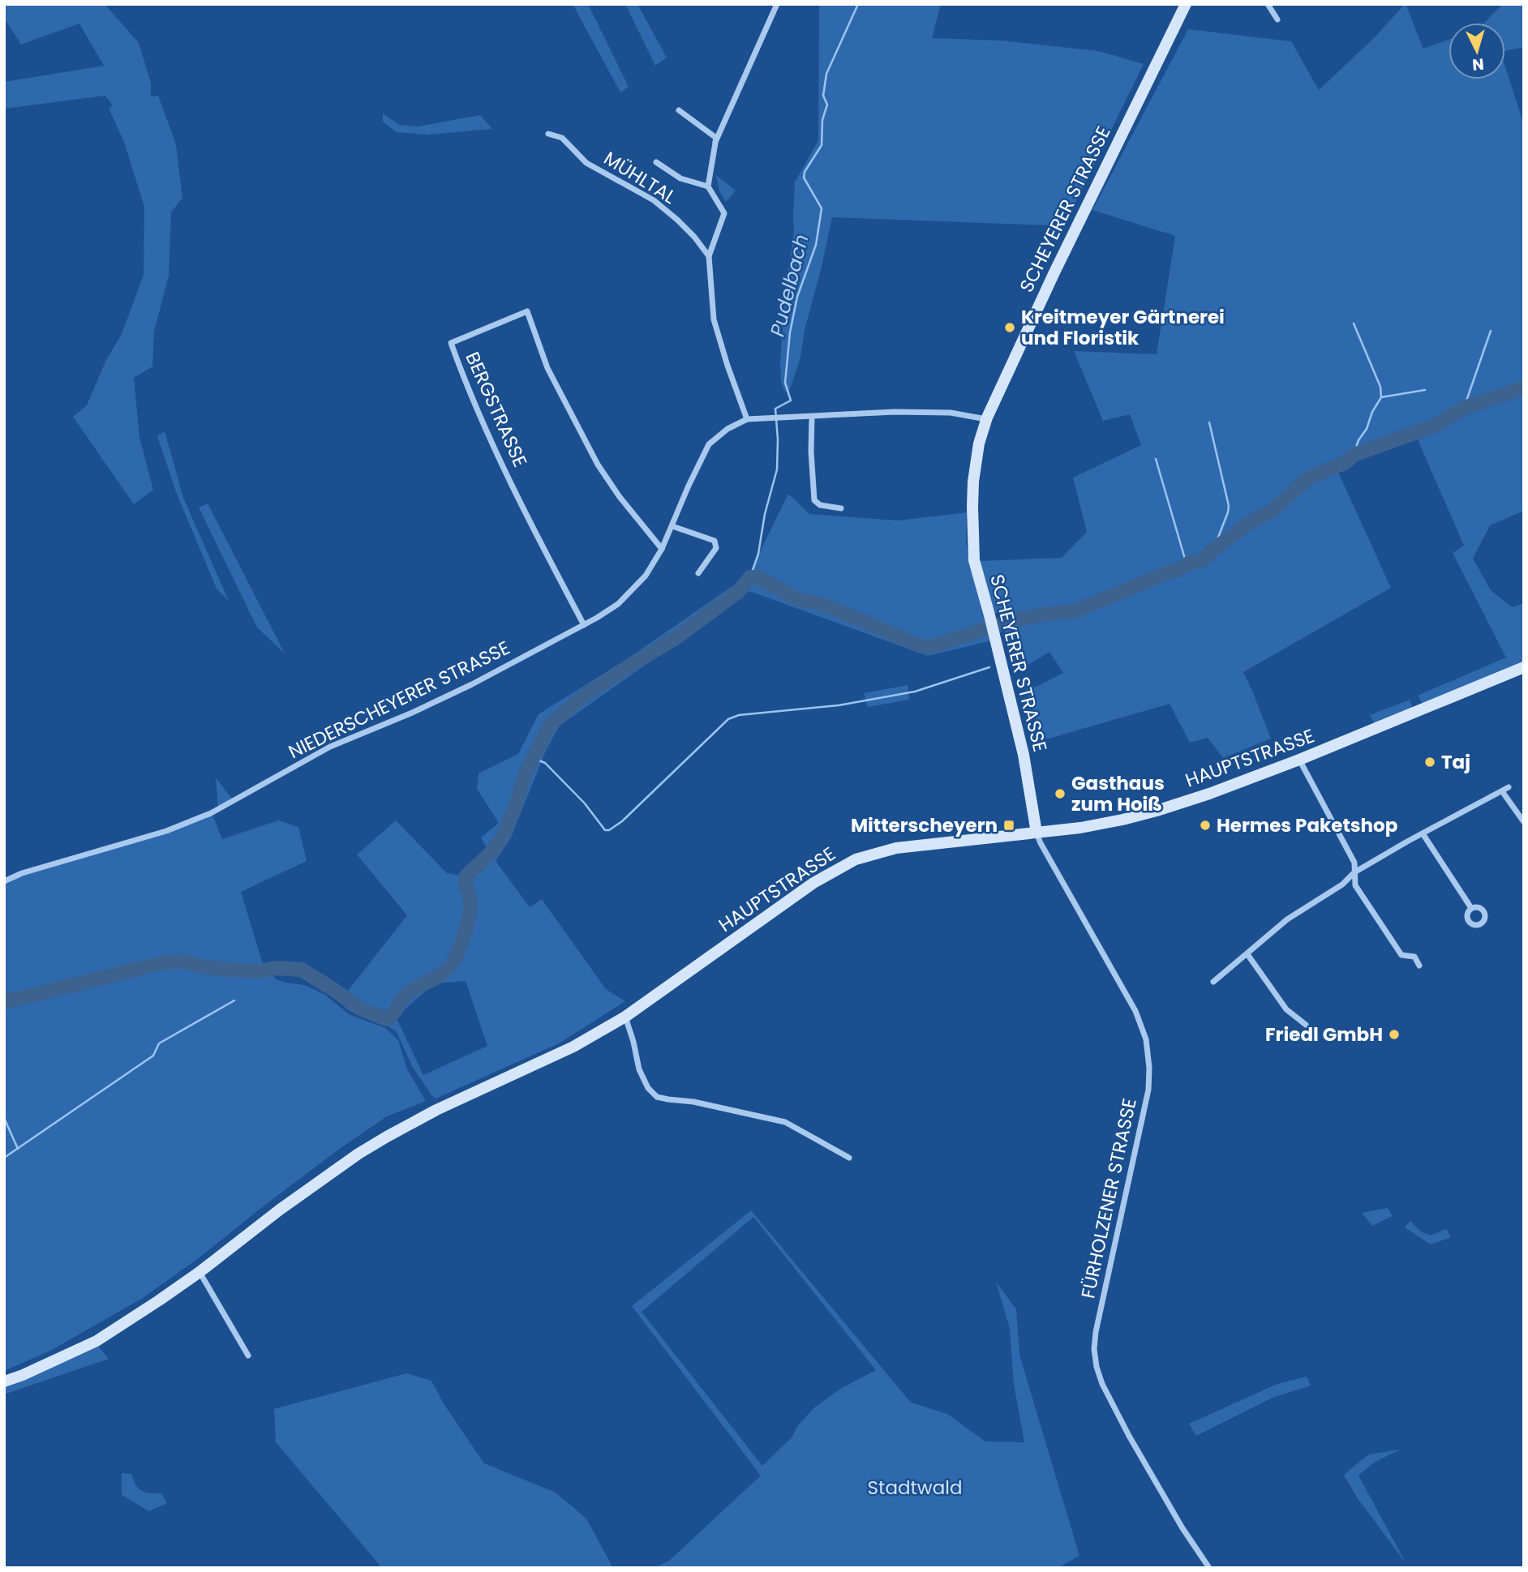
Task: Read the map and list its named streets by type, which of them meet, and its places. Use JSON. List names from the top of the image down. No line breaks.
{"streets":{"main road":["SCHEYERER STRASSE","HAUPTSTRASSE"],"street":["MÜHLTAL","BERGSTRASSE","NIEDERSCHEYERER STRASSE","FÜRHOLZENER STRASSE"]},"crossings":[["SCHEYERER STRASSE","NIEDERSCHEYERER STRASSE"],["SCHEYERER STRASSE","HAUPTSTRASSE"],["SCHEYERER STRASSE","FÜRHOLZENER STRASSE"],["BERGSTRASSE","NIEDERSCHEYERER STRASSE"],["HAUPTSTRASSE","FÜRHOLZENER STRASSE"]],"water":["Pudelbach"],"parks":["Stadtwald"],"places":{"other":["Kreitmeyer Gärtnerei und Floristik","Taj","Gasthaus zum Hoiß","Hermes Paketshop","Friedl GmbH"],"transit":["Mitterscheyern"]},"north":"bottom"}
